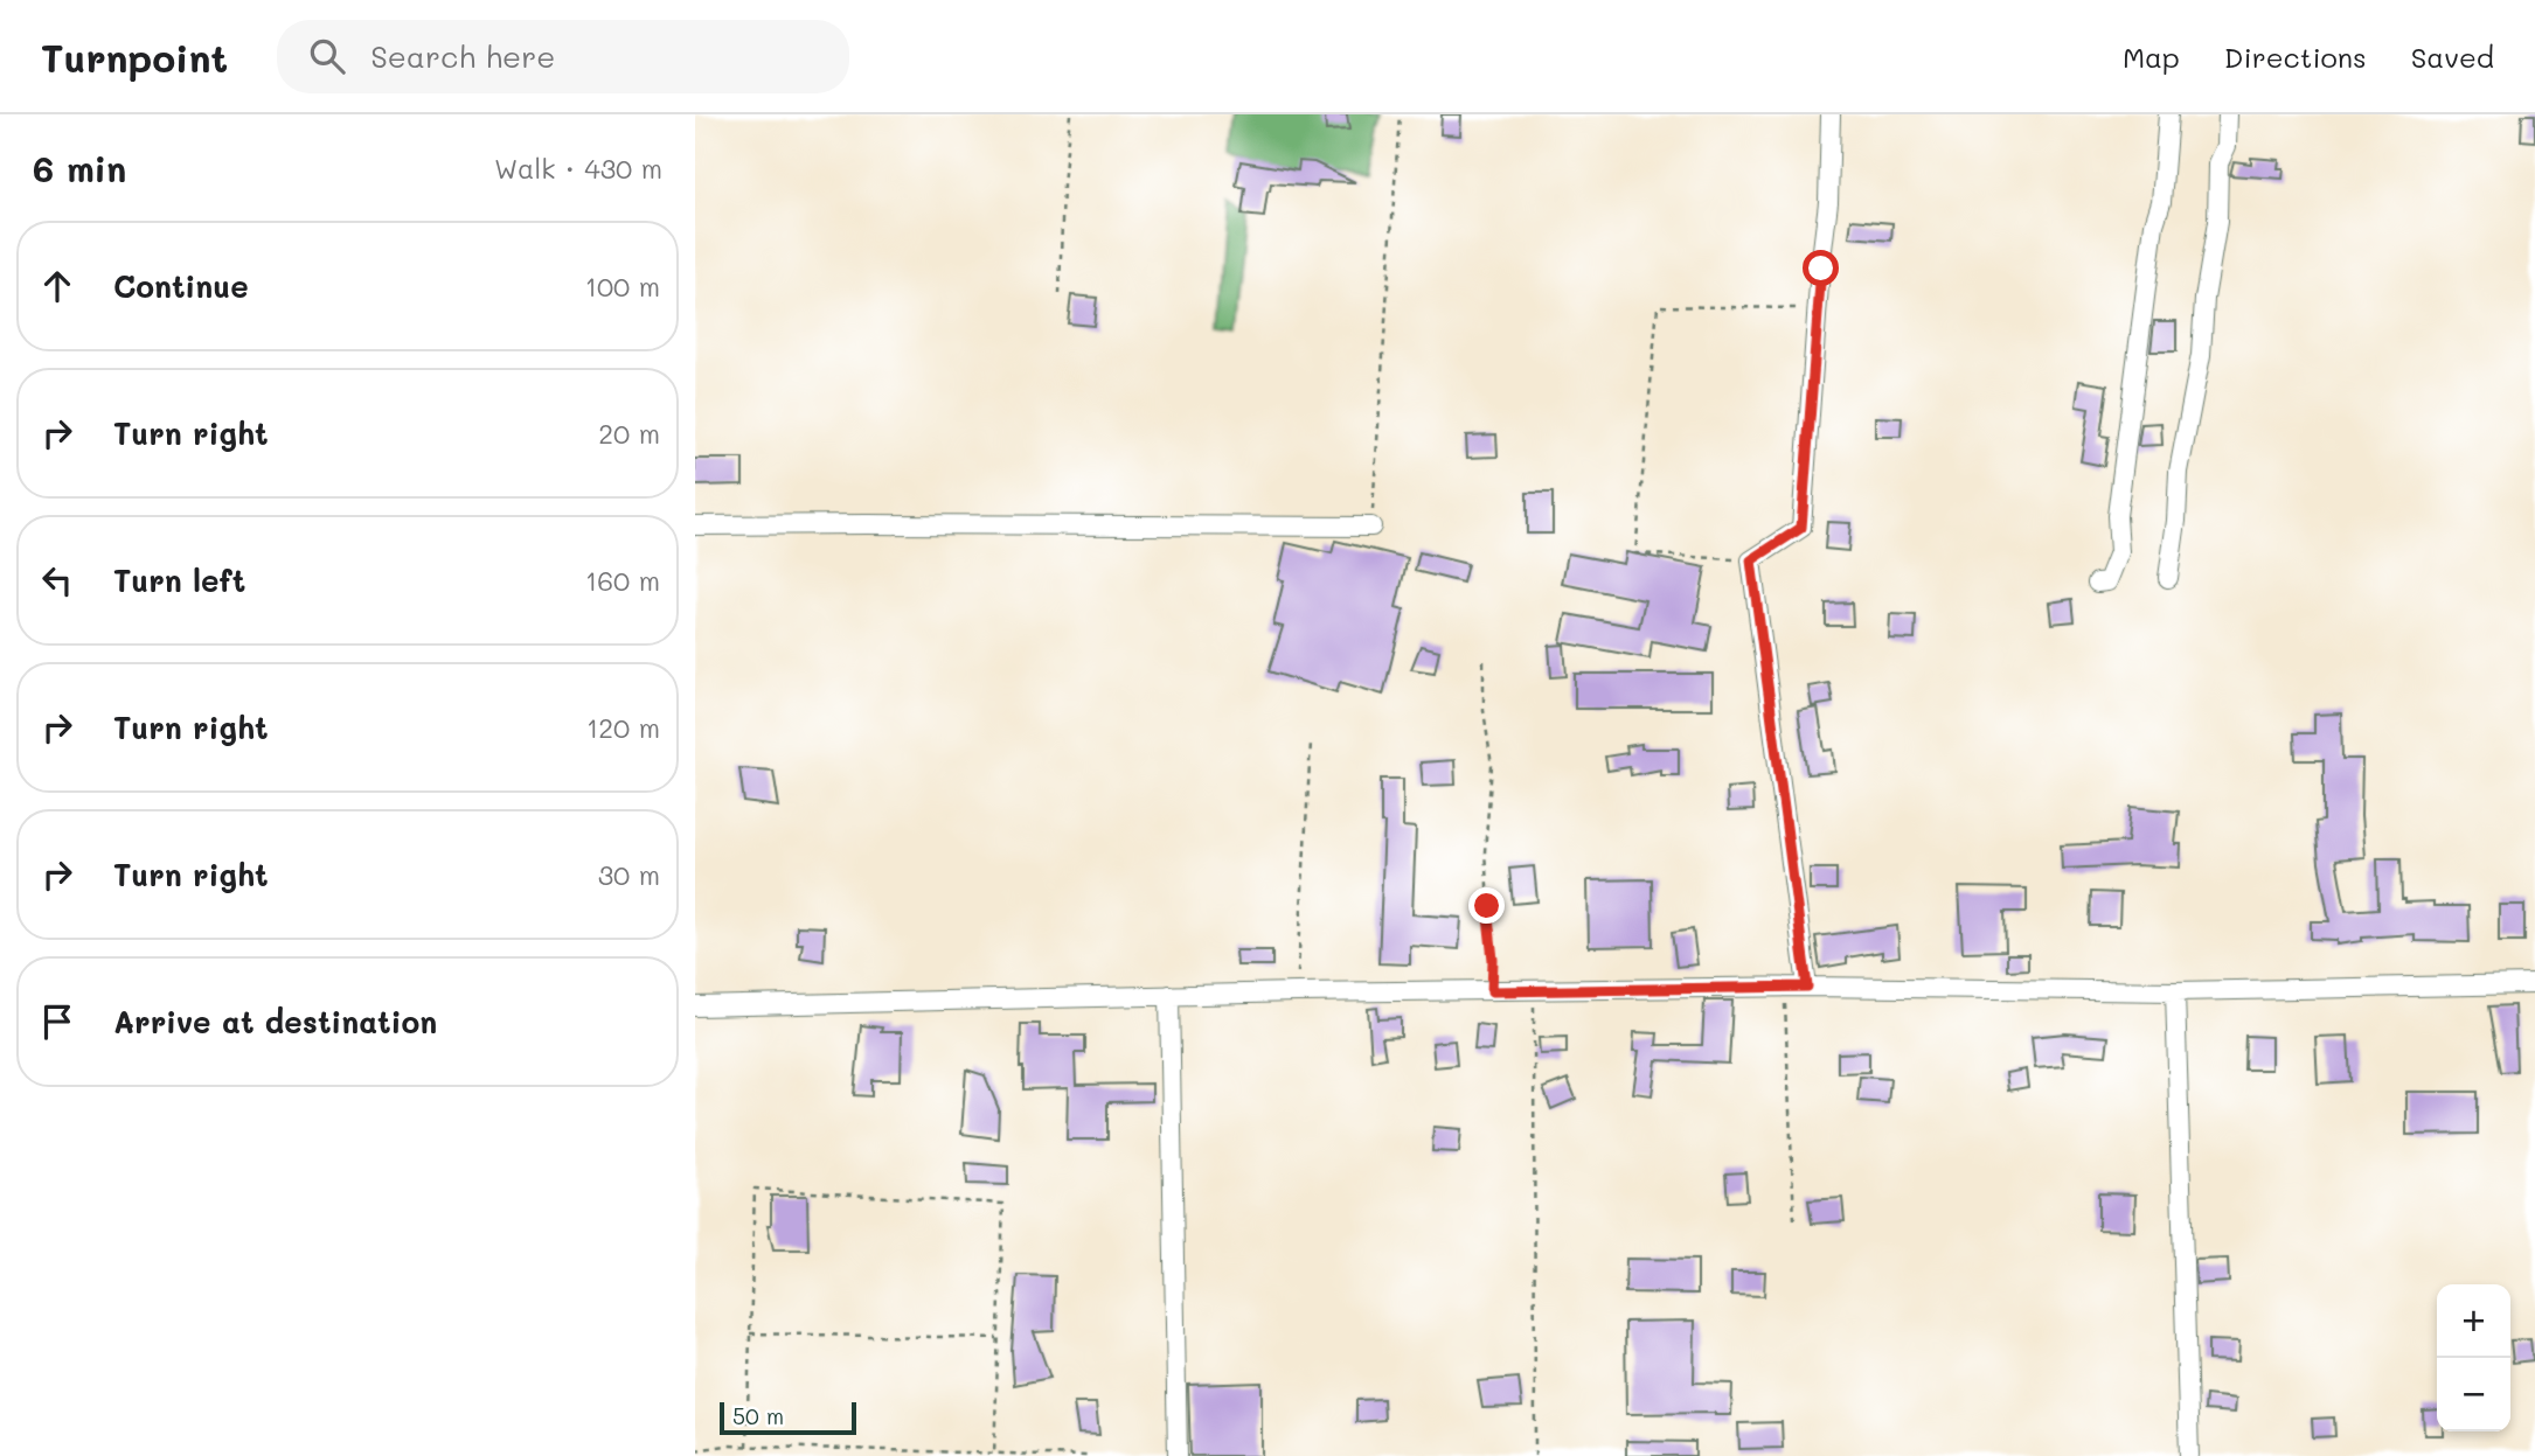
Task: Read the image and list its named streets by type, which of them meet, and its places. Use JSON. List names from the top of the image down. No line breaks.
{"scale_bar":"50 m","page":{"header":"Turnpoint","search":"Search here","nav":["Map","Directions","Saved"],"heading":["6 min","Walk · 430 m"],"list":[["Continue","100 m"],["Turn right","20 m"],["Turn left","160 m"],["Turn right","120 m"],["Turn right","30 m"],"Arrive at destination"],"map_buttons":["+","−"],"scale":"50 m"}}
